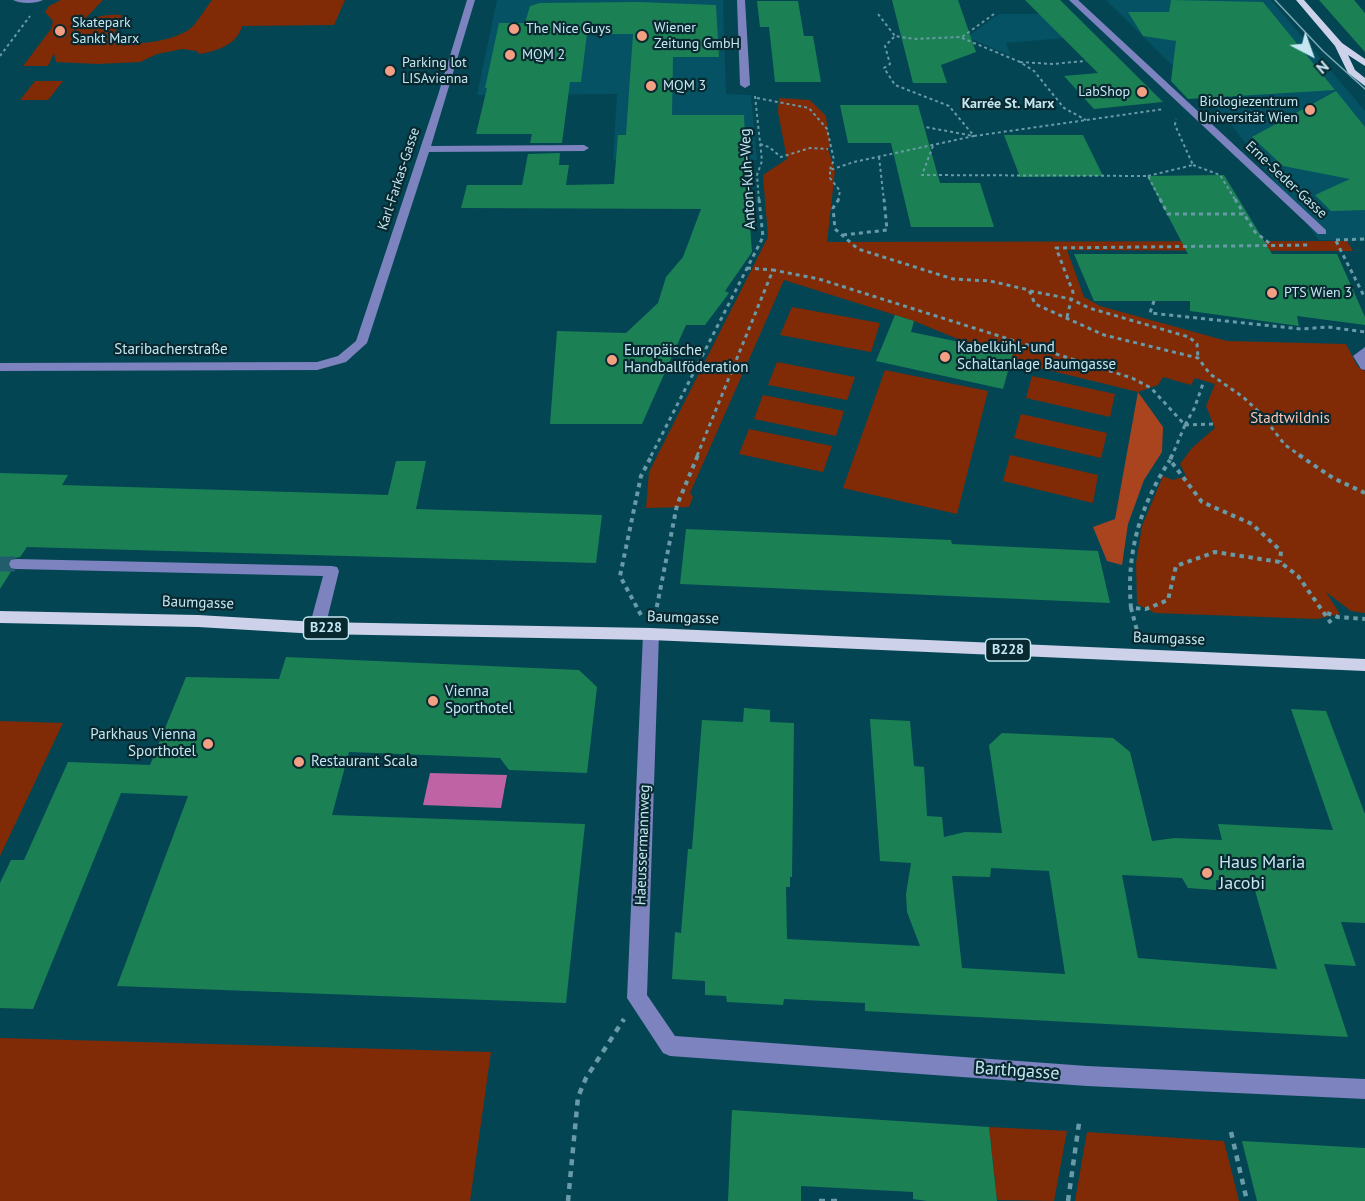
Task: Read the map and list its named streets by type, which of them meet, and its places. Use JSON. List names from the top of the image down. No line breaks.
{"streets":{"main road":["Baumgasse","B228"],"street":["Karl-Farkas-Gasse","Erne-Seder-Gasse","Staribacherstraße","Haeussermannweg","Barthgasse"],"path":["Anton-Kuh-Weg"]},"crossings":[["Karl-Farkas-Gasse","Staribacherstraße"],["Anton-Kuh-Weg","Baumgasse"],["Anton-Kuh-Weg","Haeussermannweg"],["Baumgasse","Haeussermannweg"],["Haeussermannweg","Barthgasse"]],"districts":["Karrée St. Marx"],"parks":["Stadtwildnis"],"places":["The Nice Guys","Skatepark Sankt Marx","Wiener Zeitung GmbH","MQM 2","Parking lot LISAvienna","MQM 3","LabShop","Biologiezentrum Universität Wien","PTS Wien 3","Kabelkühl- und Schaltanlage Baumgasse","Europäische Handballföderation","Vienna Sporthotel","Parkhaus Vienna Sporthotel","Restaurant Scala","Haus Maria Jacobi"],"north":"bottom right"}
